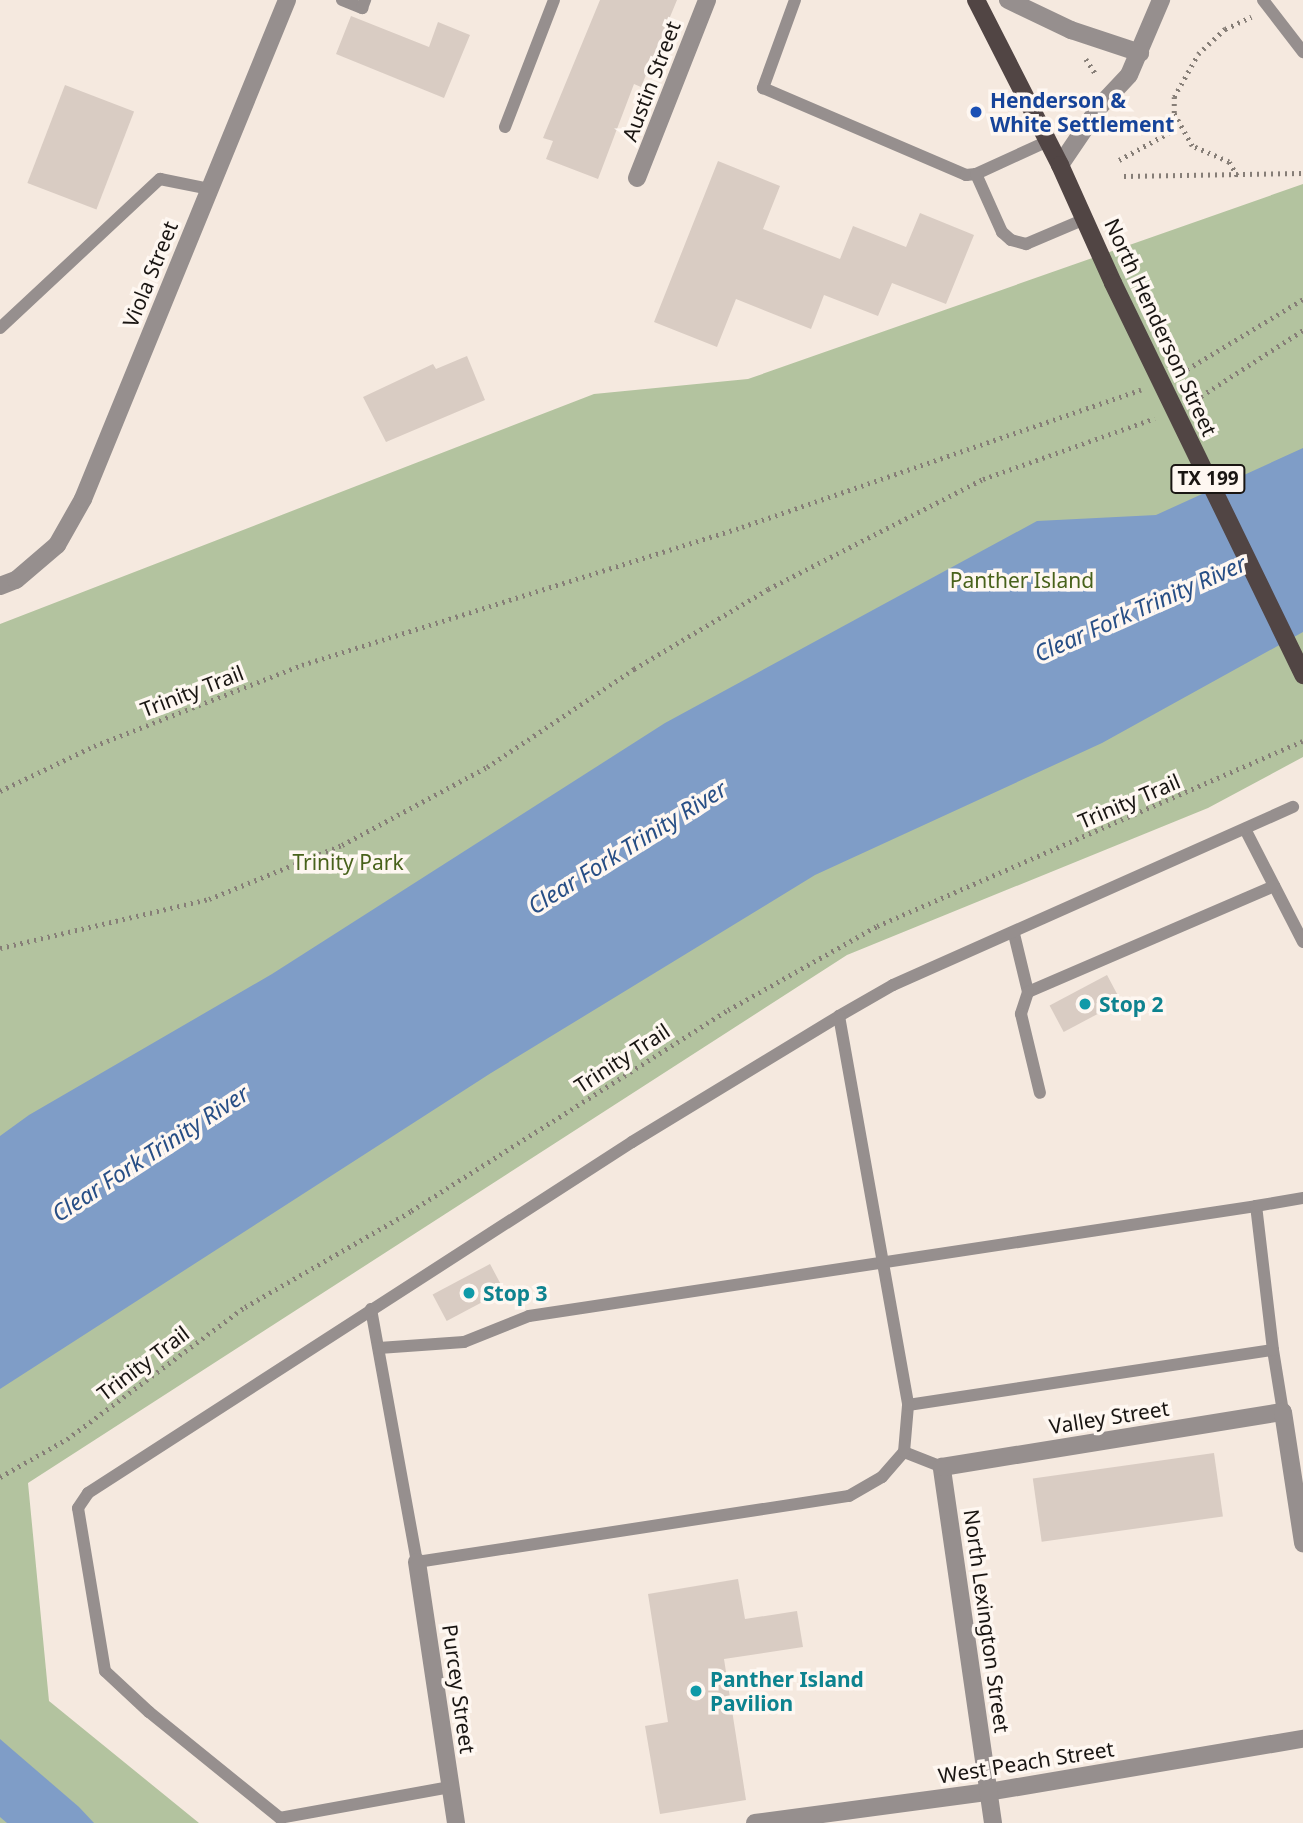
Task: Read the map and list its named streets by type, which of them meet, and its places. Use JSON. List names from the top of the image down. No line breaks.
{"streets":{"main road":["North Henderson Street","TX 199"],"street":["Austin Street","Viola Street","Valley Street","North Lexington Street","Purcey Street","West Peach Street"],"path":["Trinity Trail"]},"crossings":[["Valley Street","North Lexington Street"],["North Lexington Street","West Peach Street"]],"water":["Clear Fork Trinity River"],"parks":["Panther Island","Trinity Park"],"places":["Henderson & White Settlement","Stop 2","Stop 3","Panther Island Pavilion"]}
